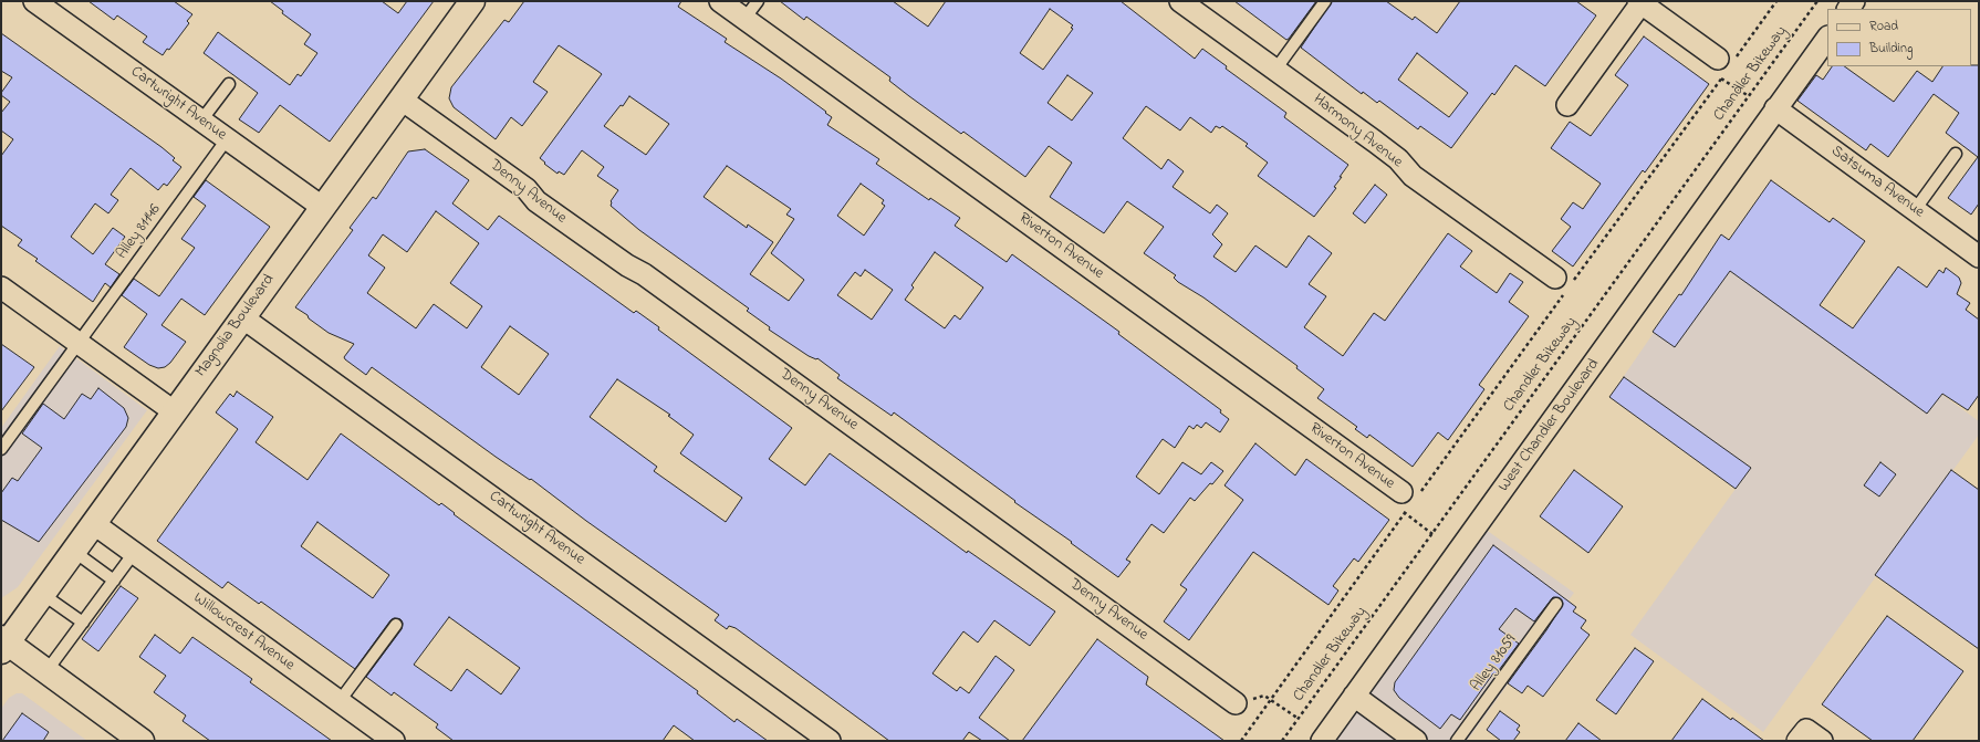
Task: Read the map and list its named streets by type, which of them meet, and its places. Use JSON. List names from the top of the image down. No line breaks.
{"streets":{"main road":["Magnolia Boulevard"],"street":["Cartwright Avenue","Harmony Avenue","Satsuma Avenue","Denny Avenue","Riverton Avenue","West Chandler Boulevard","Willowcrest Avenue"],"lane":["Alley 81146","Alley 81059"],"path":["Chandler Bikeway"]},"crossings":[["Cartwright Avenue","Alley 81146"],["Cartwright Avenue","Magnolia Boulevard"],["Satsuma Avenue","West Chandler Boulevard"],["Denny Avenue","Magnolia Boulevard"],["Magnolia Boulevard","Willowcrest Avenue"]],"legend":["Road","Building"]}
